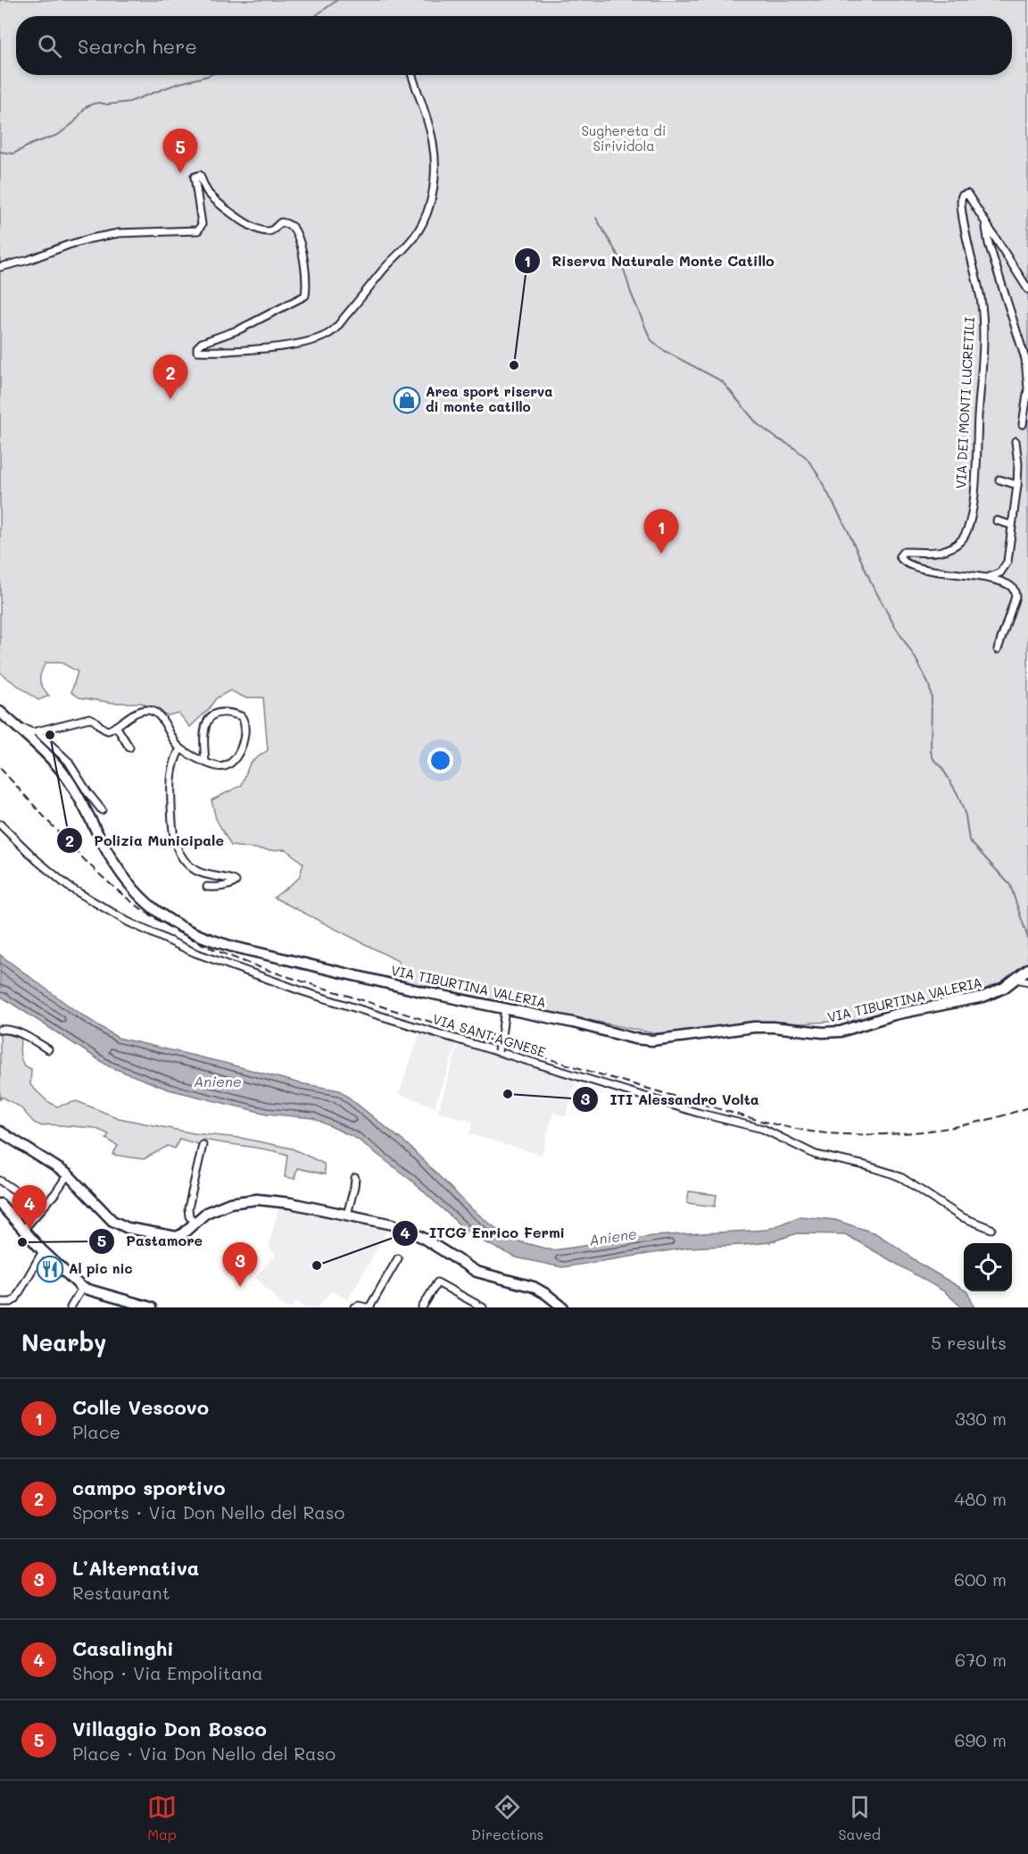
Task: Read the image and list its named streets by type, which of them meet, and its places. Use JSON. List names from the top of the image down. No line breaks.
{"streets":{"main road":["VIA TIBURTINA VALERIA"],"street":["VIA DEI MONTI LUCRETILI","VIA SANT'AGNESE"]},"water":["Aniene"],"parks":["Sughereta di Sirividola"],"places":{"other":["Riserva Naturale Monte Catillo","Polizia Municipale","ITI Alessandro Volta","Pastamore","ITCG Enrico Fermi"],"shop":["Area sport riserva di monte catillo"],"restaurant":["Al pic nic"]},"page":{"search":"Search here","pins":["5","2","1","4","3"],"heading":["Nearby","5 results"],"list":[{"mark":"1","name":"Colle Vescovo","note":"Place","value":"330 m"},{"mark":"2","name":"campo sportivo","note":"Sports · Via Don Nello del Raso","value":"480 m"},{"mark":"3","name":"L’Alternativa","note":"Restaurant","value":"600 m"},{"mark":"4","name":"Casalinghi","note":"Shop · Via Empolitana","value":"670 m"},{"mark":"5","name":"Villaggio Don Bosco","note":"Place · Via Don Nello del Raso","value":"690 m"}],"nav":["Map","Directions","Saved"]}}
